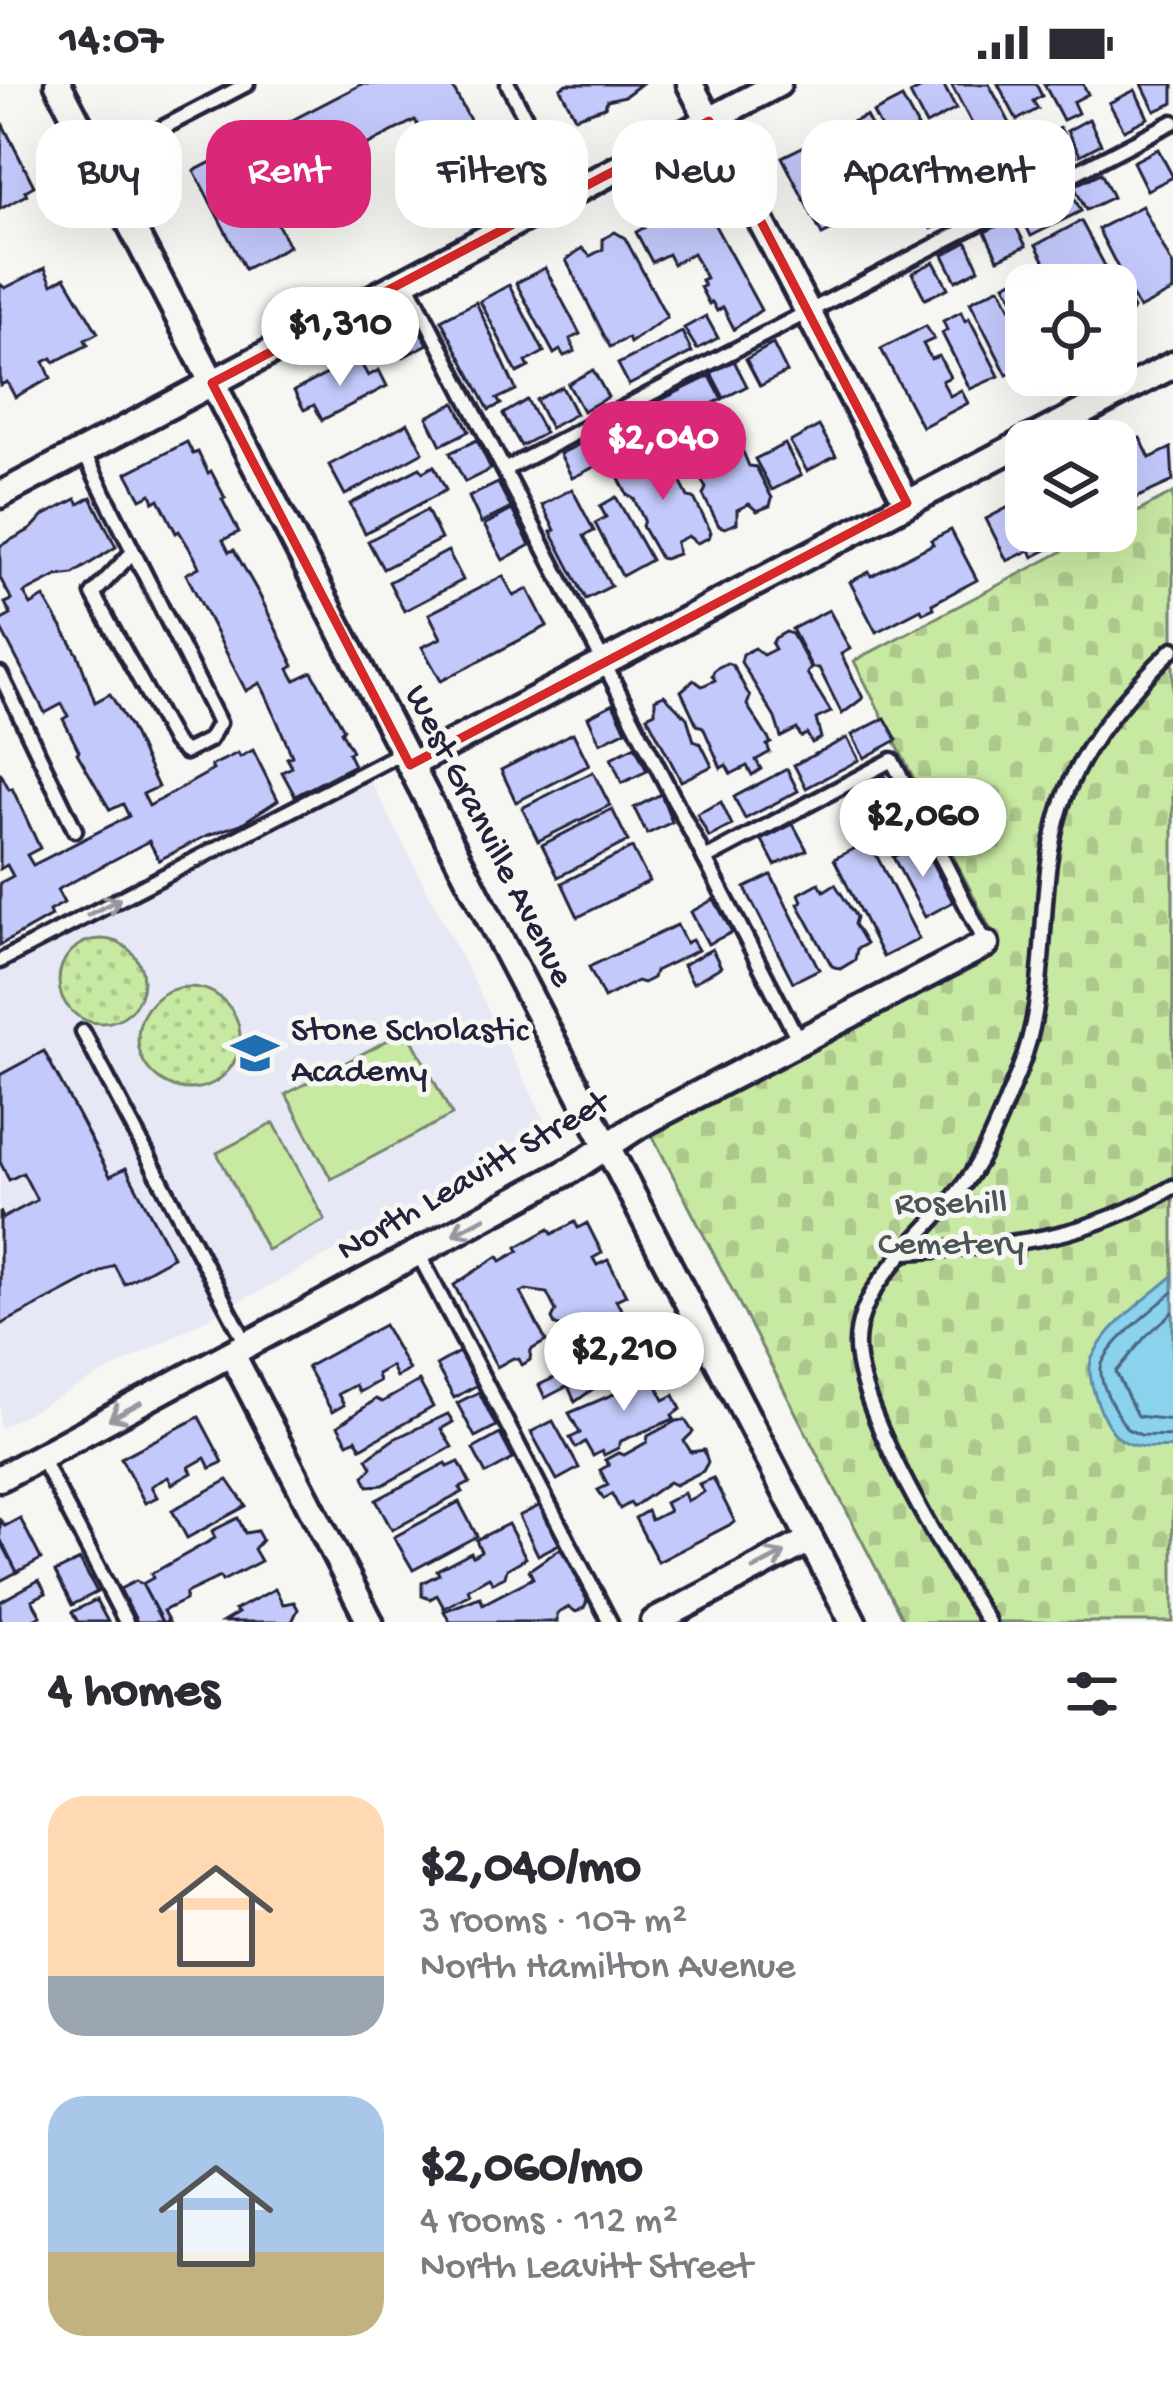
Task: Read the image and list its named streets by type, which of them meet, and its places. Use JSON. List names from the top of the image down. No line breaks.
{"streets":{"street":["West Granville Avenue","North Leavitt Street"]},"crossings":[["West Granville Avenue","North Leavitt Street"]],"one_way":["North Leavitt Street"],"parks":["Rosehill Cemetery"],"places":{"school or university":["Stone Scholastic Academy"]},"page":{"status":"14:07","chip":["Buy","Rent","Filters","New","Apartment"],"price":["$1,310","$2,040","$2,060","$2,210"],"heading":"4 homes","list":[{"name":"$2,040/mo","note":"3 rooms · 107 m² · North Hamilton Avenue"},{"name":"$2,060/mo","note":"4 rooms · 112 m² · North Leavitt Street"}]}}
